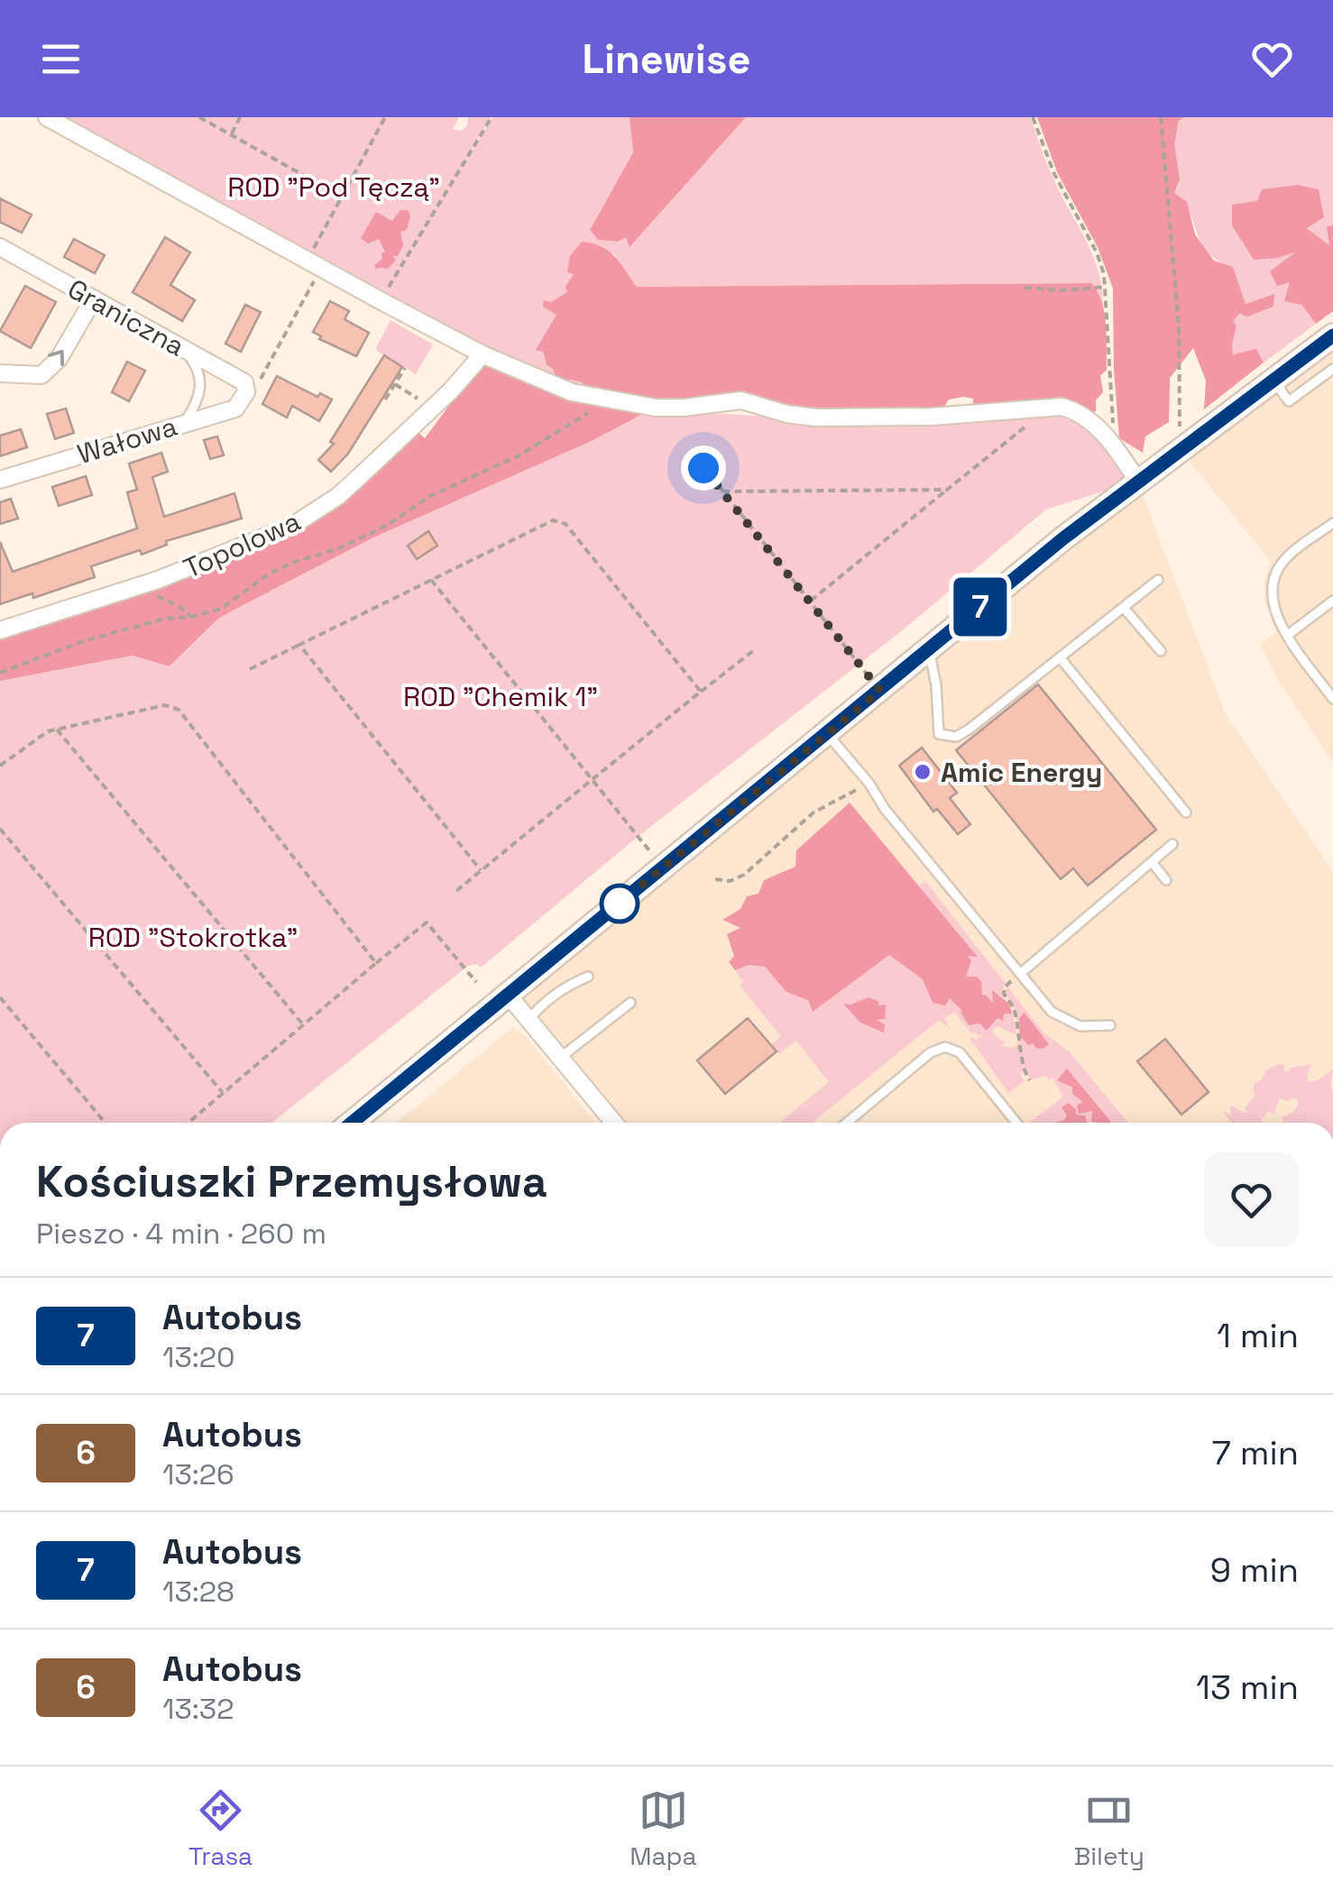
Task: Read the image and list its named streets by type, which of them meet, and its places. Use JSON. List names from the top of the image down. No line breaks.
{"streets":{"street":["Graniczna","Wałowa","Topolowa"]},"crossings":[["Graniczna","Wałowa"]],"parks":["ROD \"Pod Tęczą\"","ROD \"Chemik 1\"","ROD \"Stokrotka\""],"places":["Amic Energy"],"lines":["bus line 7"],"page":{"header":"Linewise","on_map":"7","heading":["Kościuszki Przemysłowa","Pieszo · 4 min · 260 m"],"list":[{"mark":"7","name":"Autobus","note":"13:20","value":"1 min"},{"mark":"6","name":"Autobus","note":"13:26","value":"7 min"},{"mark":"7","name":"Autobus","note":"13:28","value":"9 min"},{"mark":"6","name":"Autobus","note":"13:32","value":"13 min"}],"tabs":["Trasa","Mapa","Bilety"]}}
